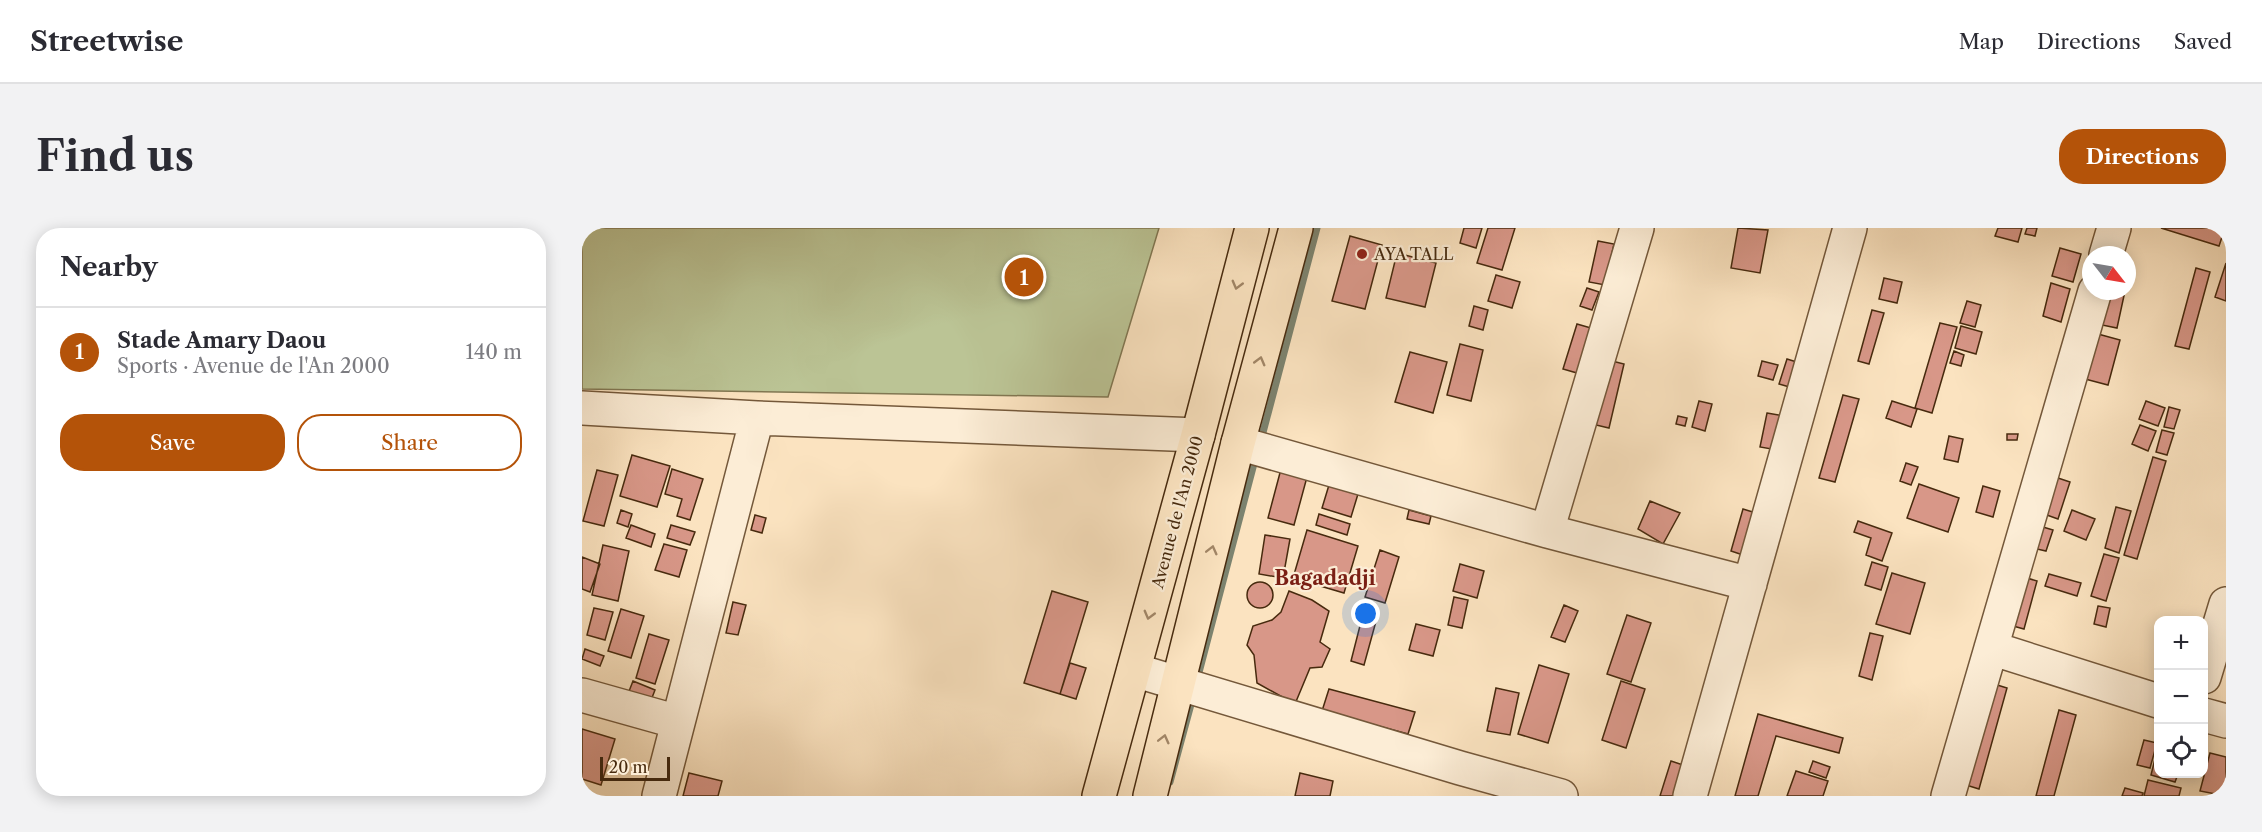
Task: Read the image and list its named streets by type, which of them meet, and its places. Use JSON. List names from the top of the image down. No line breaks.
{"streets":{"main road":["Avenue de l'An 2000"]},"districts":["Bagadadji"],"places":["AYA TALL"],"scale_bar":"20 m","north":"bottom right","page":{"header":"Streetwise","nav":["Map","Directions","Saved"],"buttons":["Directions",["Save","Share"]],"title":"Find us","heading":"Nearby","pins":"1","list":[{"mark":"1","name":"Stade Amary Daou","note":"Sports · Avenue de l'An 2000","value":"140 m"}],"map_buttons":["+","−"],"scale":"20 m"}}
